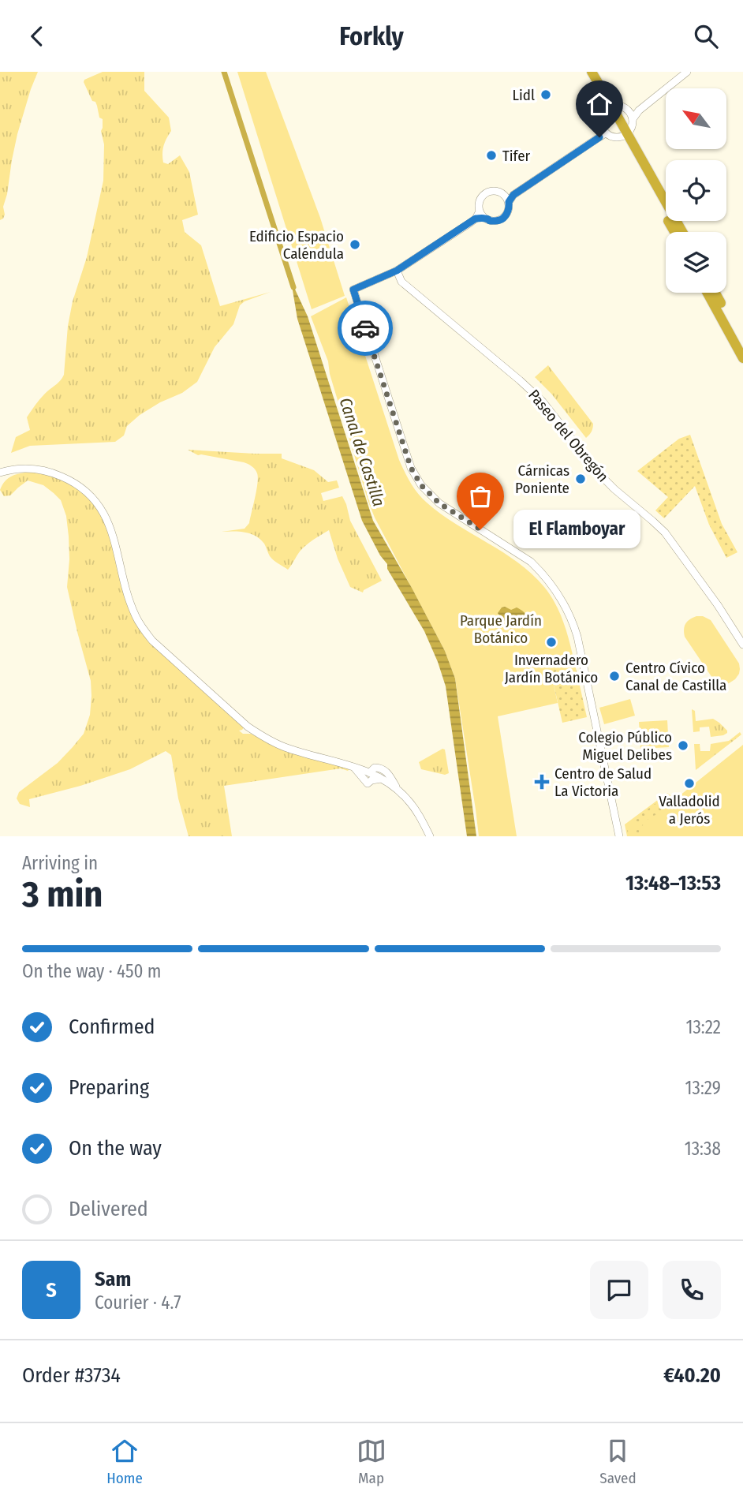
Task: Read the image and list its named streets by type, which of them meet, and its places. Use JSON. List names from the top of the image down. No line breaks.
{"streets":{"street":["Paseo del Obregón"]},"water":["Canal de Castilla"],"parks":["Parque Jardín Botánico"],"places":{"other":["Lidl","Tifer","Edificio Espacio Caléndula","Cárnicas Poniente","El Flamboyar","Invernadero Jardín Botánico","Centro Cívico Canal de Castilla","Colegio Público Miguel Delibes","Valladolid a Jerós"],"health":["Centro de Salud La Victoria"]},"north":"top left","page":{"header":"Forkly","bubble":"El Flamboyar","heading":["3 min","Arriving in","13:48–13:53"],"panel":["Sam","Courier · 4.7","Order #3734","€40.20"],"bar":"On the way · 450 m","list":[["Confirmed","13:22"],["Preparing","13:29"],["On the way","13:38"],"Delivered"],"round":"S","tabs":["Home","Map","Saved"]}}
